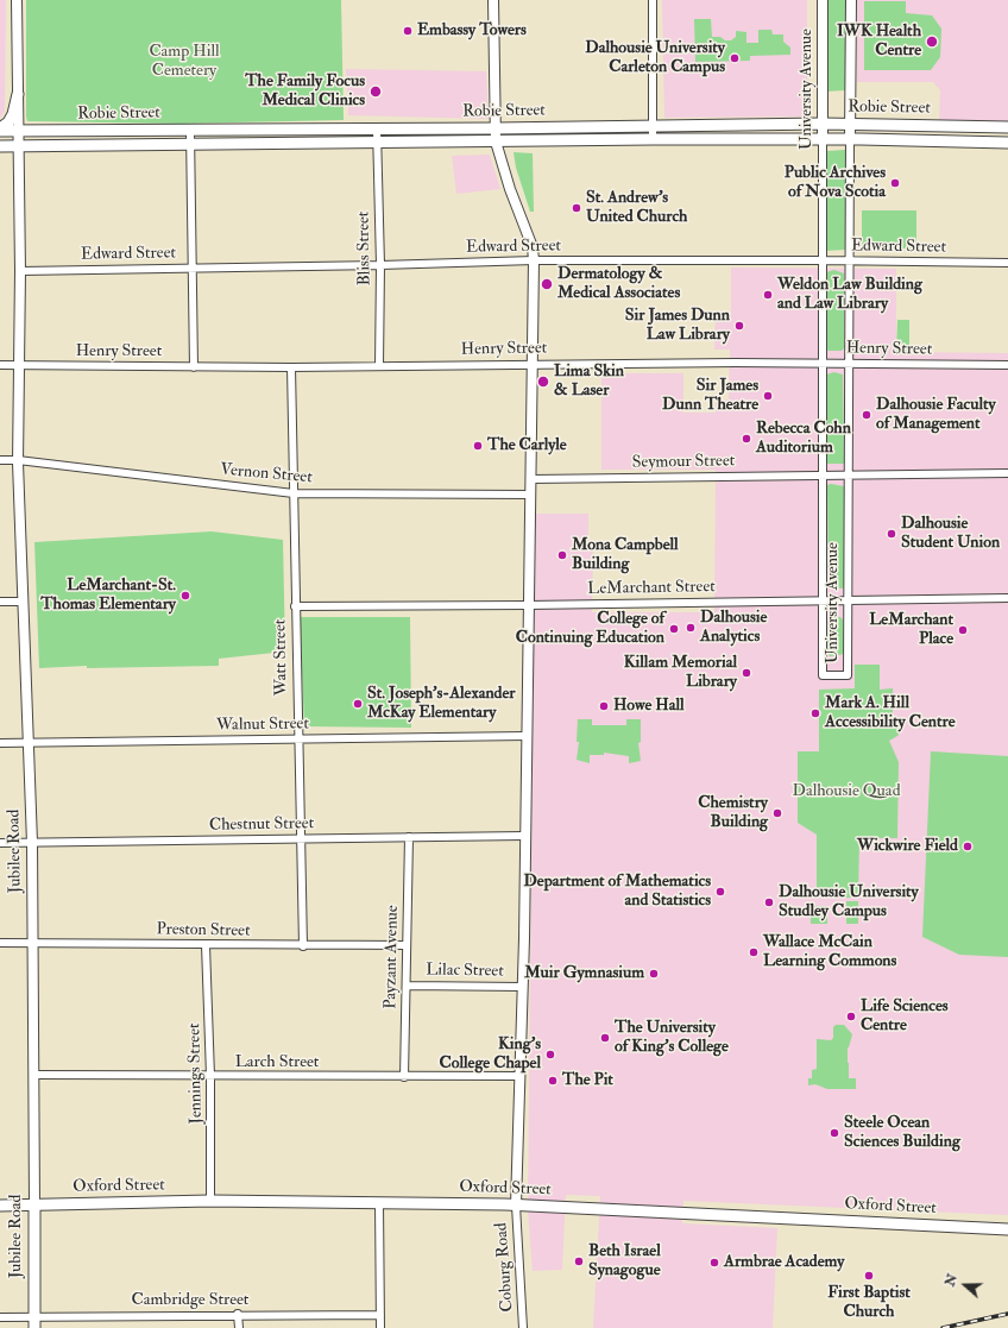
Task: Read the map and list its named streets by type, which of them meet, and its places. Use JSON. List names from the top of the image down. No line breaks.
{"streets":{"main road":["Robie Street","Jubilee Road","Oxford Street"],"street":["University Avenue","Edward Street","Bliss Street","Henry Street","Seymour Street","Vernon Street","LeMarchant Street","Watt Street","Walnut Street","Chestnut Street","Preston Street","Payzant Avenue","Lilac Street","Larch Street","Jennings Street","Coburg Road","Cambridge Street"]},"crossings":[["University Avenue","Robie Street"],["University Avenue","Edward Street"],["University Avenue","Henry Street"],["University Avenue","Seymour Street"],["University Avenue","LeMarchant Street"],["Robie Street","Bliss Street"],["Robie Street","Jubilee Road"],["Edward Street","Bliss Street"],["Edward Street","Jubilee Road"],["Bliss Street","Henry Street"],["Henry Street","Watt Street"],["Henry Street","Jubilee Road"],["Vernon Street","Watt Street"],["Vernon Street","Jubilee Road"],["LeMarchant Street","Watt Street"],["Watt Street","Walnut Street"],["Watt Street","Chestnut Street"],["Watt Street","Preston Street"],["Walnut Street","Jubilee Road"],["Chestnut Street","Jubilee Road"],["Chestnut Street","Payzant Avenue"],["Jubilee Road","Preston Street"],["Jubilee Road","Larch Street"],["Jubilee Road","Oxford Street"],["Jubilee Road","Cambridge Street"],["Preston Street","Payzant Avenue"],["Preston Street","Jennings Street"],["Payzant Avenue","Lilac Street"],["Payzant Avenue","Larch Street"],["Larch Street","Jennings Street"],["Jennings Street","Oxford Street"],["Oxford Street","Coburg Road"]],"parks":["Camp Hill Cemetery","Dalhousie Quad"],"places":["Embassy Towers","IWK Health Centre","Dalhousie University Carleton Campus","The Family Focus Medical Clinics","Public Archives of Nova Scotia","St. Andrew's United Church","Dermatology & Medical Associates","Weldon Law Building and Law Library","Sir James Dunn Law Library","Lima Skin & Laser","Sir James Dunn Theatre","Dalhousie Faculty of Management","Rebecca Cohn Auditorium","The Carlyle","Dalhousie Student Union","Mona Campbell Building","LeMarchant-St. Thomas Elementary","Dalhousie Analytics","College of Continuing Education","LeMarchant Place","Killam Memorial Library","St. Joseph's-Alexander McKay Elementary","Howe Hall","Mark A. Hill Accessibility Centre","Chemistry Building","Wickwire Field","Department of Mathematics and Statistics","Dalhousie University Studley Campus","Wallace McCain Learning Commons","Muir Gymnasium","Life Sciences Centre","The University of King's College","King's College Chapel","The Pit","Steele Ocean Sciences Building","Beth Israel Synagogue","Armbrae Academy","First Baptist Church"],"north":"left"}
